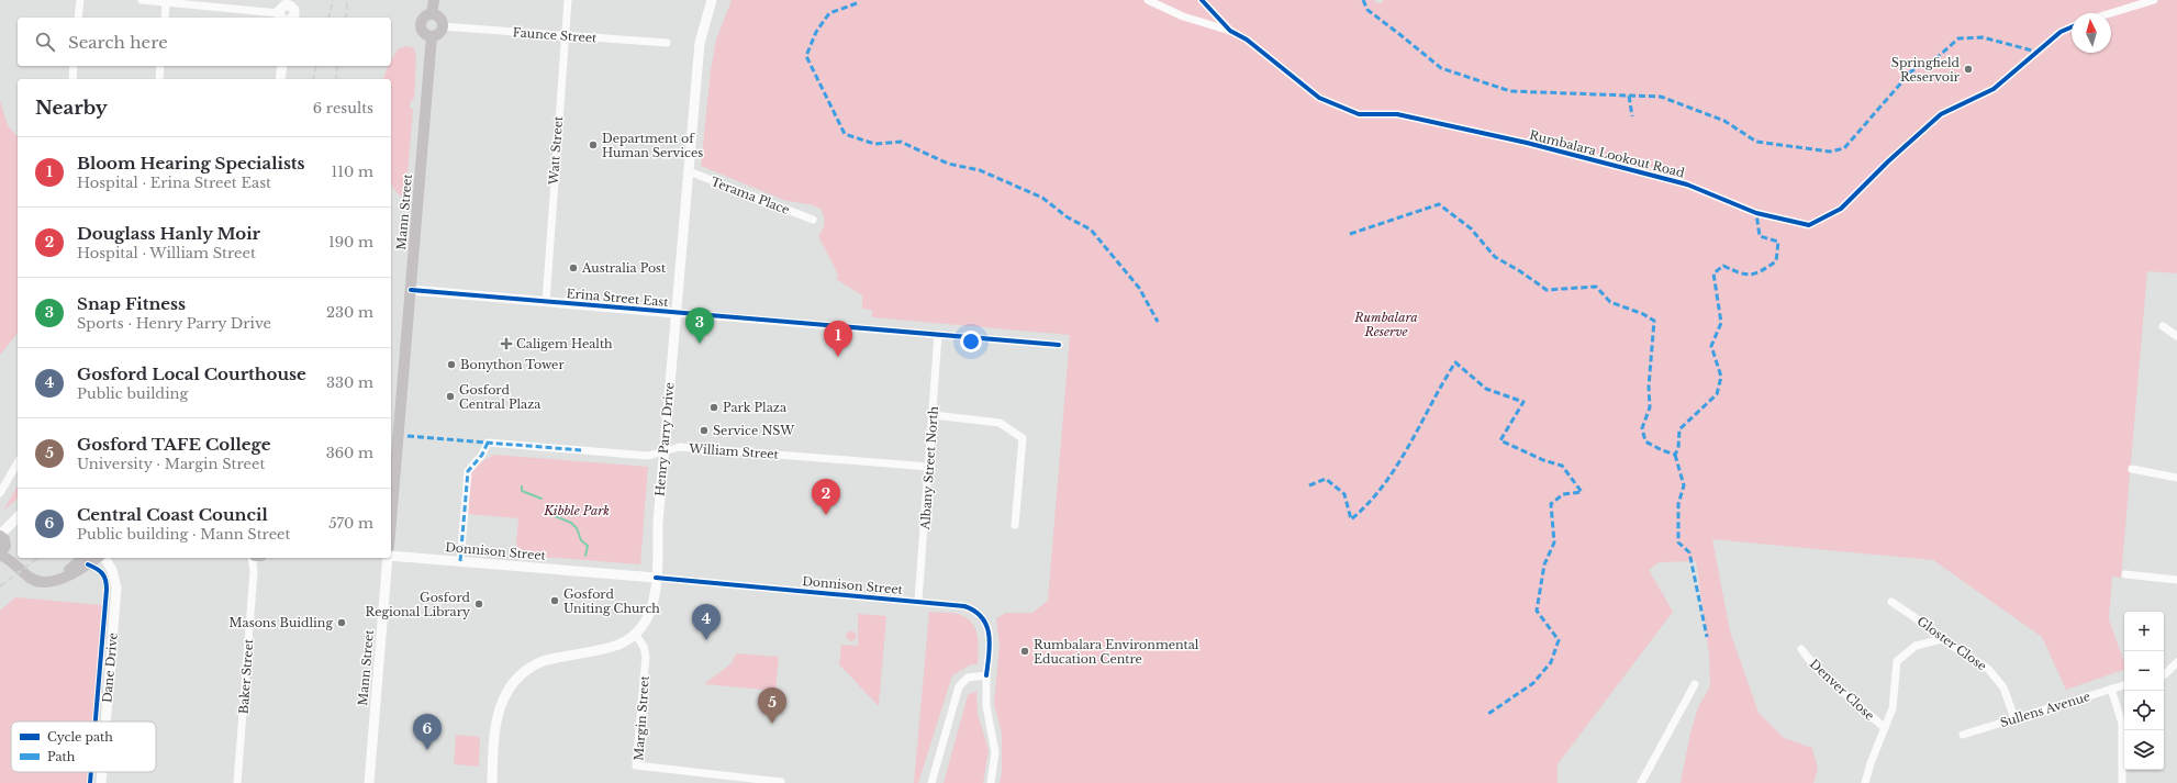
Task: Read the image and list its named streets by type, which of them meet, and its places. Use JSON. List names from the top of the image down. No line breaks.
{"streets":{"main road":["Mann Street","Erina Street East","Henry Parry Drive","Donnison Street","Dane Drive"],"street":["Faunce Street","Watt Street","Rumbalara Lookout Road","Terama Place","William Street","Albany Street North","Gloster Close","Baker Street","Denver Close","Sullens Avenue","Margin Street"]},"crossings":[["Faunce Street","Watt Street"],["Faunce Street","Mann Street"],["Watt Street","Erina Street East"],["Terama Place","Henry Parry Drive"],["Mann Street","Erina Street East"],["Erina Street East","Henry Parry Drive"],["Erina Street East","Albany Street North"],["Henry Parry Drive","William Street"],["Henry Parry Drive","Donnison Street"],["Henry Parry Drive","Margin Street"],["William Street","Albany Street North"],["William Street","Donnison Street"],["Albany Street North","Donnison Street"],["Gloster Close","Sullens Avenue"]],"parks":["Rumbalara Reserve","Kibble Park"],"places":{"other":["Springfield Reservoir","Department of Human Services","Australia Post","Bonython Tower","Gosford Central Plaza","Park Plaza","Service NSW","Gosford Uniting Church","Gosford Regional Library","Masons Buidling","Rumbalara Environmental Education Centre"],"health":["Caligem Health"]},"legend":["Cycle path","Path"],"north":"top","page":{"search":"Search here","heading":["Nearby","6 results"],"list":[{"mark":"1","name":"Bloom Hearing Specialists","note":"Hospital · Erina Street East","value":"110 m"},{"mark":"2","name":"Douglass Hanly Moir","note":"Hospital · William Street","value":"190 m"},{"mark":"3","name":"Snap Fitness","note":"Sports · Henry Parry Drive","value":"230 m"},{"mark":"4","name":"Gosford Local Courthouse","note":"Public building","value":"330 m"},{"mark":"5","name":"Gosford TAFE College","note":"University · Margin Street","value":"360 m"},{"mark":"6","name":"Central Coast Council","note":"Public building · Mann Street","value":"570 m"}],"pins":["3","1","2","4","5","6"],"map_buttons":["+","−"]}}
